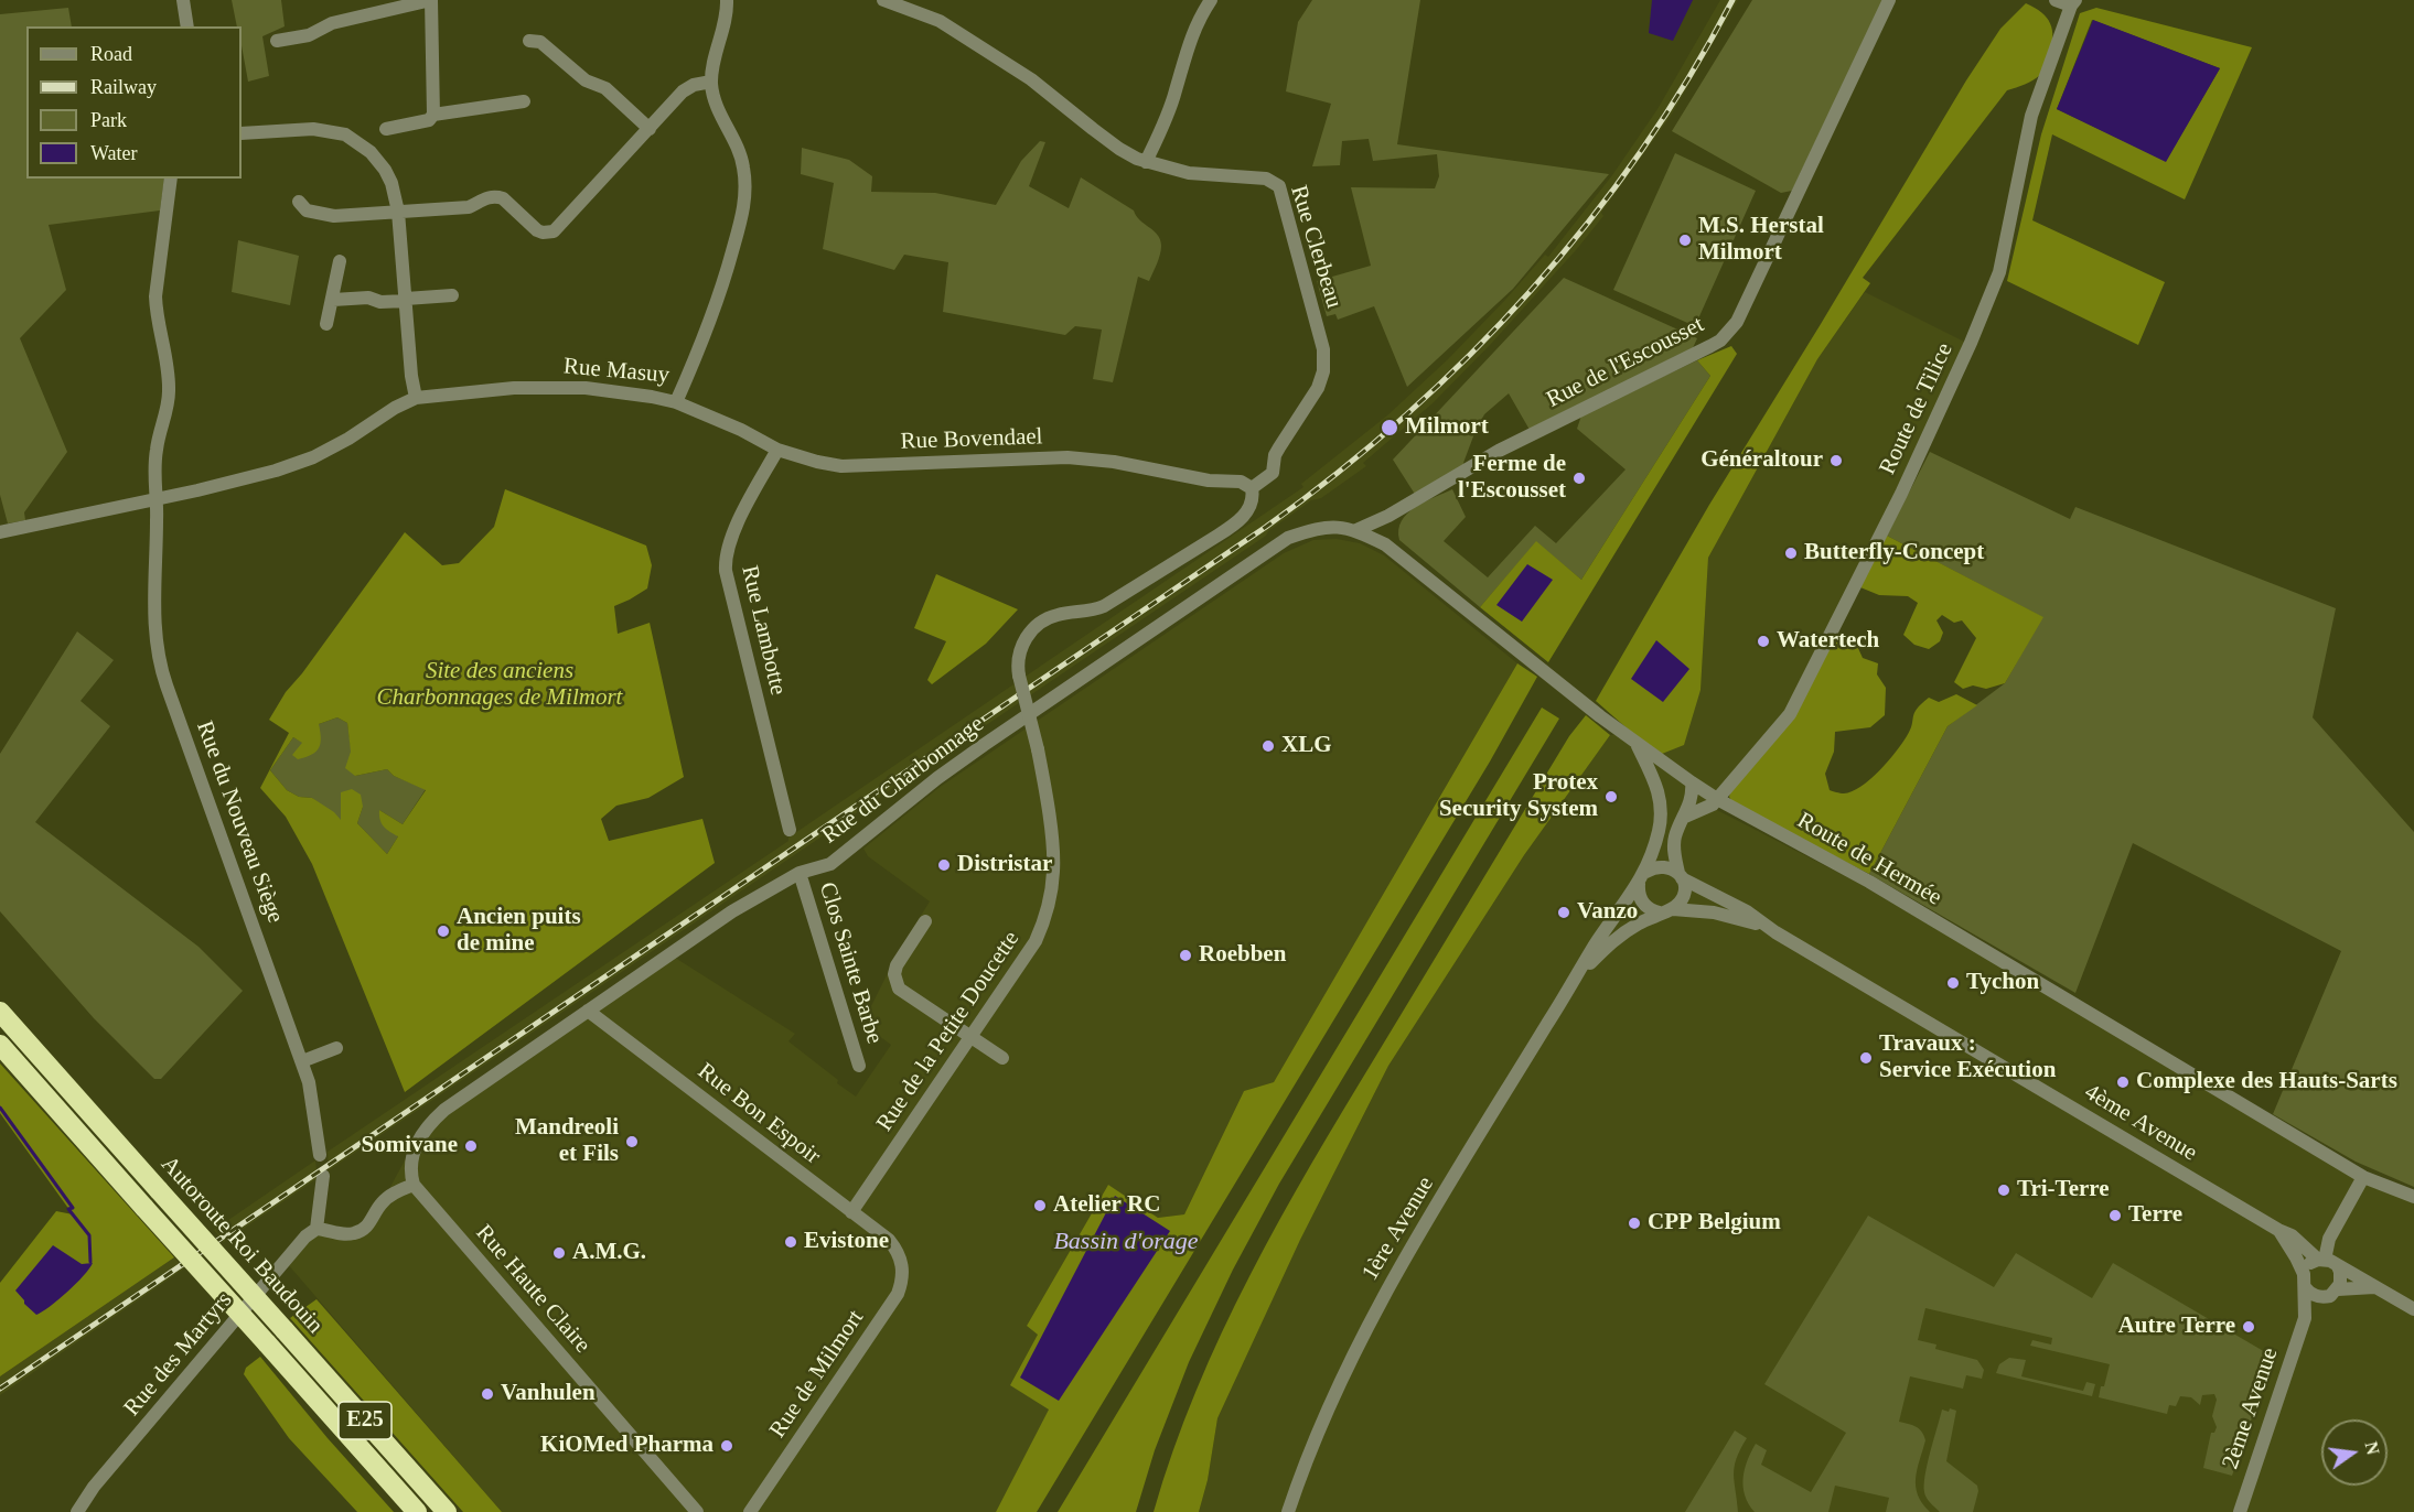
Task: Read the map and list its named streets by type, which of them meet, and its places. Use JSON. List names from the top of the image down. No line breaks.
{"streets":{"highway":["Autoroute Roi Baudouin","E25"],"street":["Rue Clerbeau","Rue de l'Escousset","Rue Masuy","Route de Tilice","Rue Bovendael","Rue Lambotte","Rue du Charbonnage","Rue du Nouveau Siège","Route de Hermée","Clos Sainte Barbe","Rue de la Petite Doucette","Rue Bon Espoir","4ème Avenue","1ère Avenue","Rue Haute Claire","Rue des Martyrs","Rue de Milmort","2ème Avenue"]},"crossings":[["Rue Clerbeau","Rue Bovendael"],["Rue Clerbeau","Rue de la Petite Doucette"],["Rue de l'Escousset","Route de Hermée"],["Rue Masuy","Rue Bovendael"],["Rue Masuy","Rue du Nouveau Siège"],["Route de Tilice","Route de Hermée"],["Rue Bovendael","Rue Lambotte"],["Rue Bovendael","Rue de la Petite Doucette"],["Rue du Charbonnage","Route de Hermée"],["Rue du Charbonnage","Clos Sainte Barbe"],["Rue du Charbonnage","Rue Bon Espoir"],["Rue du Charbonnage","Rue Haute Claire"],["Route de Hermée","1ère Avenue"],["Rue de la Petite Doucette","Rue Bon Espoir"],["Rue Bon Espoir","Rue de Milmort"],["4ème Avenue","1ère Avenue"],["4ème Avenue","2ème Avenue"]],"water":["Bassin d'orage"],"parks":["Site des anciens Charbonnages de Milmort"],"places":["M.S. Herstal Milmort","Milmort","Généraltour","Ferme de l'Escousset","Butterfly-Concept","Watertech","XLG","Protex Security System","Distristar","Vanzo","Ancien puits de mine","Roebben","Tychon","Travaux : Service Exécution","Complexe des Hauts-Sarts","Mandreoli et Fils","Somivane","Tri-Terre","Atelier RC","Terre","CPP Belgium","Evistone","A.M.G.","Autre Terre","Vanhulen","KiOMed Pharma"],"legend":["Road","Railway","Park","Water"],"north":"right"}
